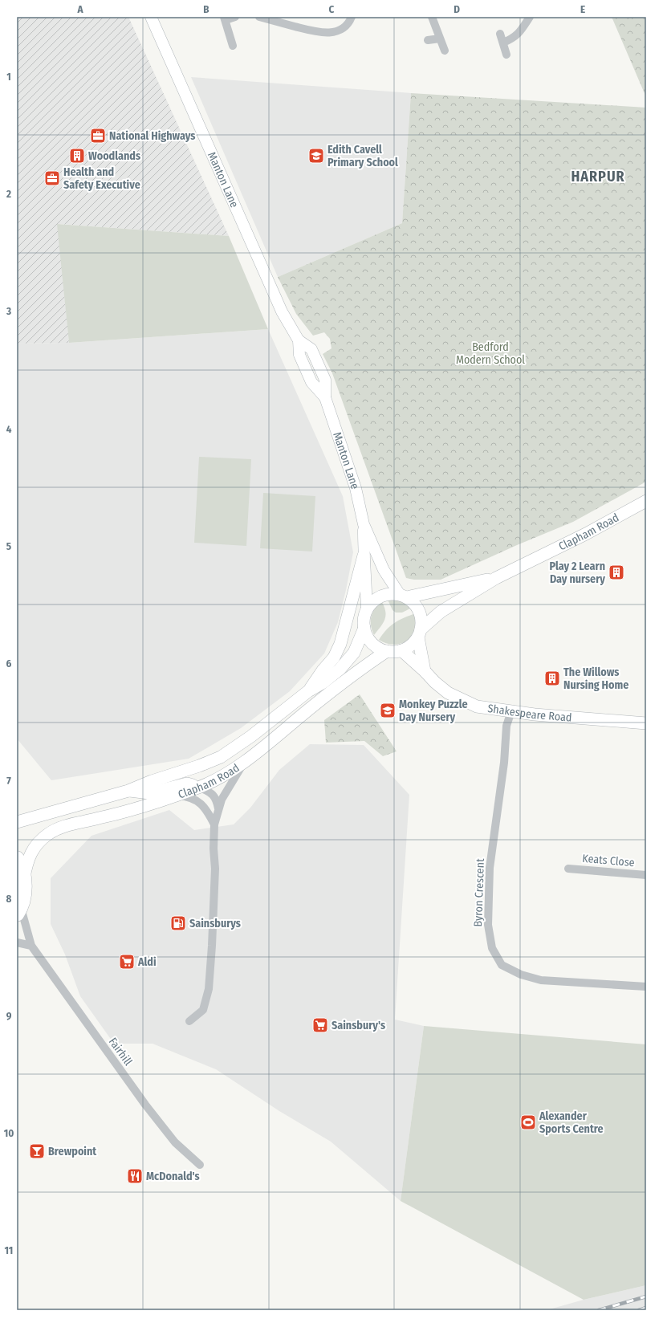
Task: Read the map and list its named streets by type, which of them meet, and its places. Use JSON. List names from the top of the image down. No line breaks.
{"streets":{"main road":["Clapham Road","Shakespeare Road"],"street":["Manton Lane","Keats Close","Byron Crescent","Fairhill"]},"crossings":[["Manton Lane","Clapham Road"],["Manton Lane","Shakespeare Road"],["Clapham Road","Shakespeare Road"],["Shakespeare Road","Byron Crescent"]],"districts":["HARPUR"],"parks":["Bedford Modern School"],"places":{"office":["National Highways","Health and Safety Executive"],"building":["Woodlands","Play 2 Learn Day nursery","The Willows Nursing Home"],"school or university":["Edith Cavell Primary School","Monkey Puzzle Day Nursery"],"fuel station":["Sainsburys"],"supermarket":["Aldi","Sainsbury's"],"sports":["Alexander Sports Centre"],"bar":["Brewpoint"],"restaurant":["McDonald's"]},"grid":{"columns":["A","B","C","D","E"],"rows":["1","2","3","4","5","6","7","8","9","10","11"]}}
